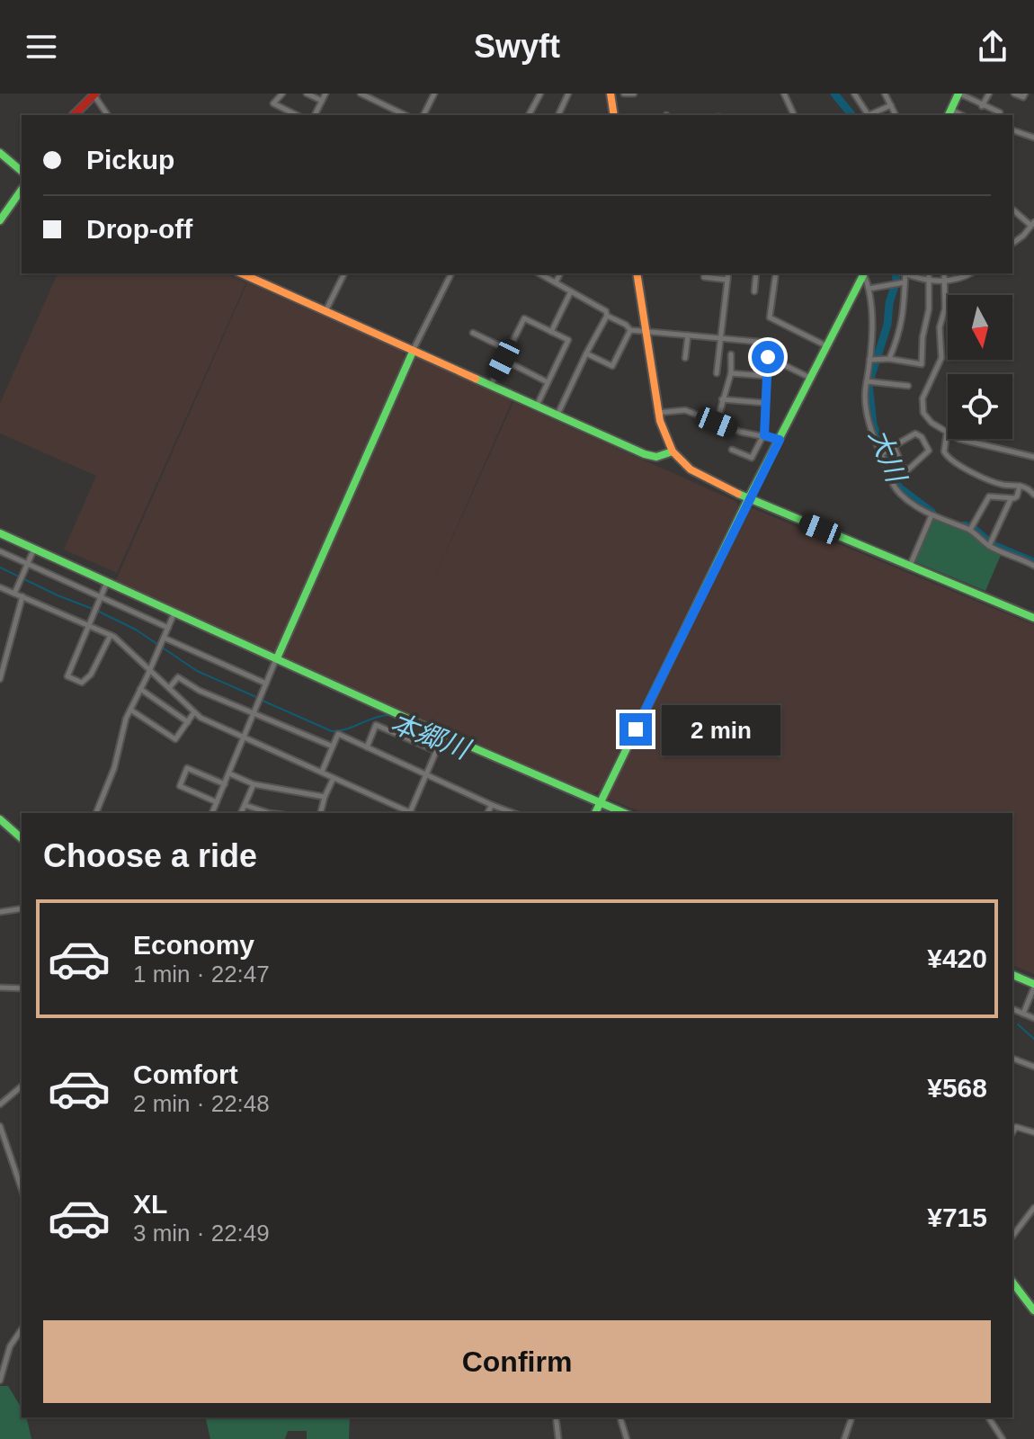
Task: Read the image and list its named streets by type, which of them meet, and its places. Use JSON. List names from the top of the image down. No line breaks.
{"water":["大川","本郷川"],"north":"bottom","page":{"header":"Swyft","banner":["Pickup","Drop-off"],"bubble":"2 min","heading":"Choose a ride","list":[{"name":"Economy","note":"1 min · 22:47","value":"¥420"},{"name":"Comfort","note":"2 min · 22:48","value":"¥568"},{"name":"XL","note":"3 min · 22:49","value":"¥715"}],"buttons":"Confirm"}}
